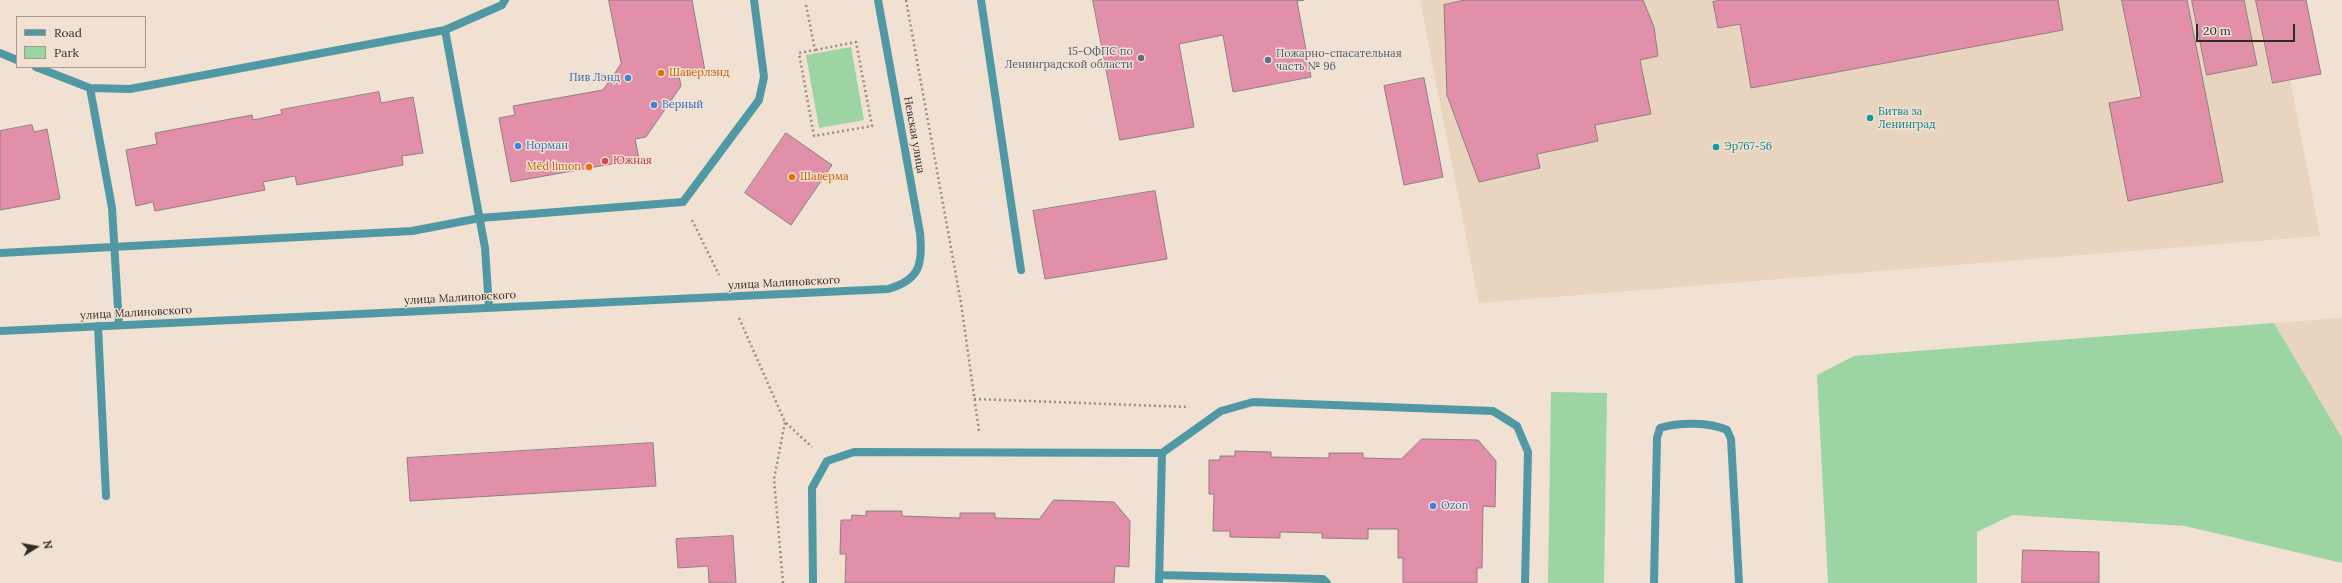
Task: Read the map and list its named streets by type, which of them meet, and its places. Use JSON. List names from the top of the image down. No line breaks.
{"streets":{"street":["Невская улица","улица Малиновского"]},"crossings":[["Невская улица","улица Малиновского"]],"places":["15-ОФПС по Ленинградской области","Пожарно-спасательная часть № 96","Шаверлэнд","Пив Лэнд","Верный","Битва за Ленинград","Норман","Эр767-56","Южная","Мёd limon","Шаверма","Ozon"],"legend":["Road","Park"],"scale_bar":"20 m","north":"right"}
